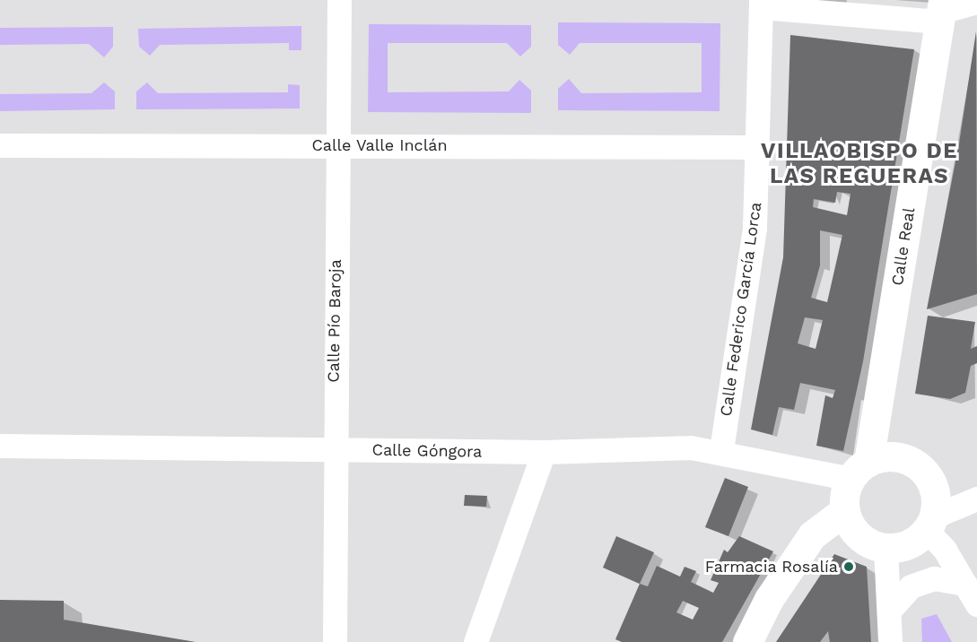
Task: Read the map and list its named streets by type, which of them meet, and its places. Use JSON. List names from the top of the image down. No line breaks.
{"streets":{"street":["Calle Valle Inclán","Calle Real","Calle Federico García Lorca","Calle Pío Baroja","Calle Góngora"]},"crossings":[["Calle Valle Inclán","Calle Federico García Lorca"],["Calle Valle Inclán","Calle Pío Baroja"],["Calle Real","Calle Góngora"],["Calle Federico García Lorca","Calle Góngora"],["Calle Pío Baroja","Calle Góngora"]],"districts":["VILLAOBISPO DE LAS REGUERAS"],"places":["Farmacia Rosalía"]}
